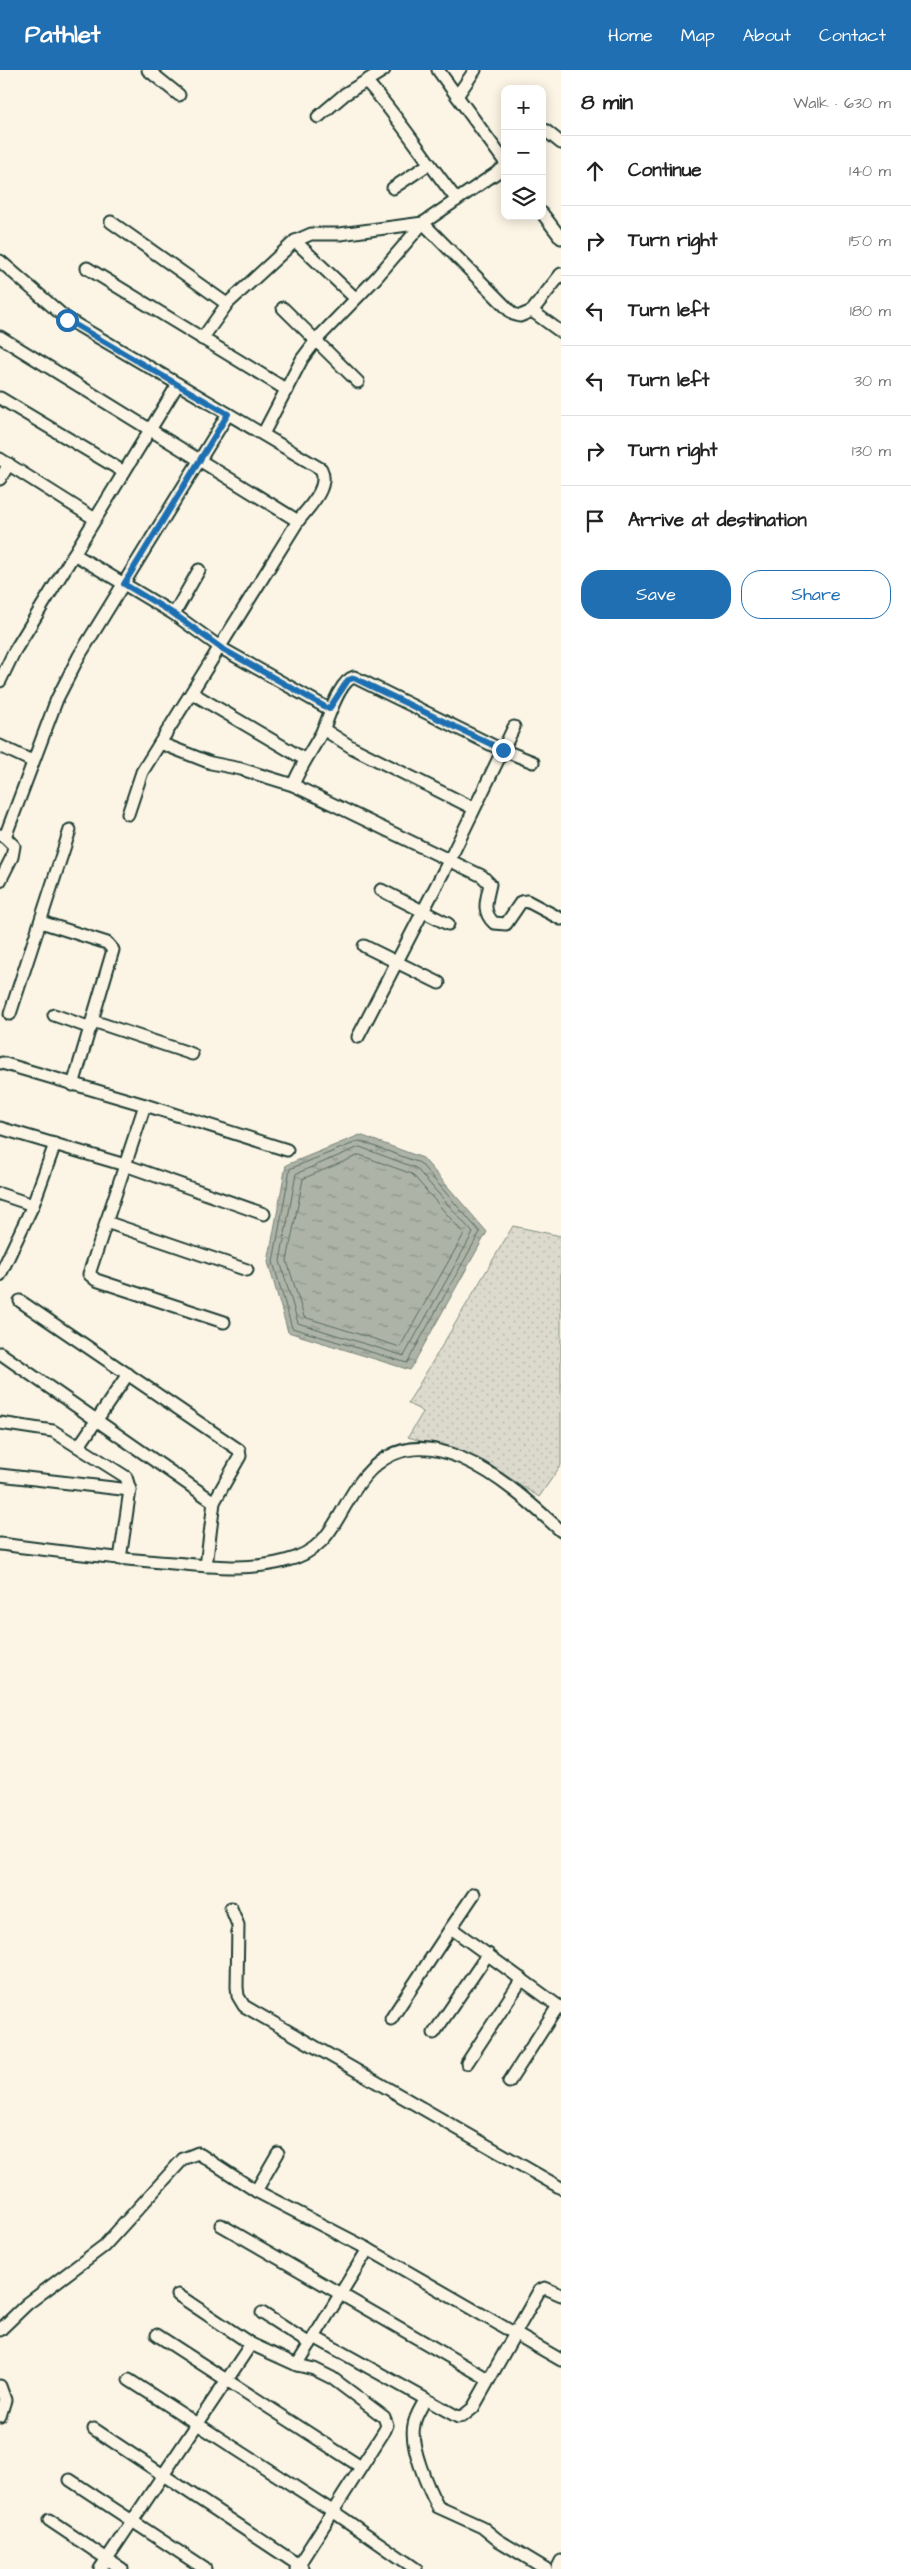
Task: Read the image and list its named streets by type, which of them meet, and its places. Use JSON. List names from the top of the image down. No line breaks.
{"page":{"header":"Pathlet","nav":["Home","Map","About","Contact"],"heading":["8 min","Walk · 630 m"],"map_buttons":["+","−"],"list":[["Continue","140 m"],["Turn right","150 m"],["Turn left","180 m"],["Turn left","30 m"],["Turn right","130 m"],"Arrive at destination"],"buttons":["Save","Share"]}}
